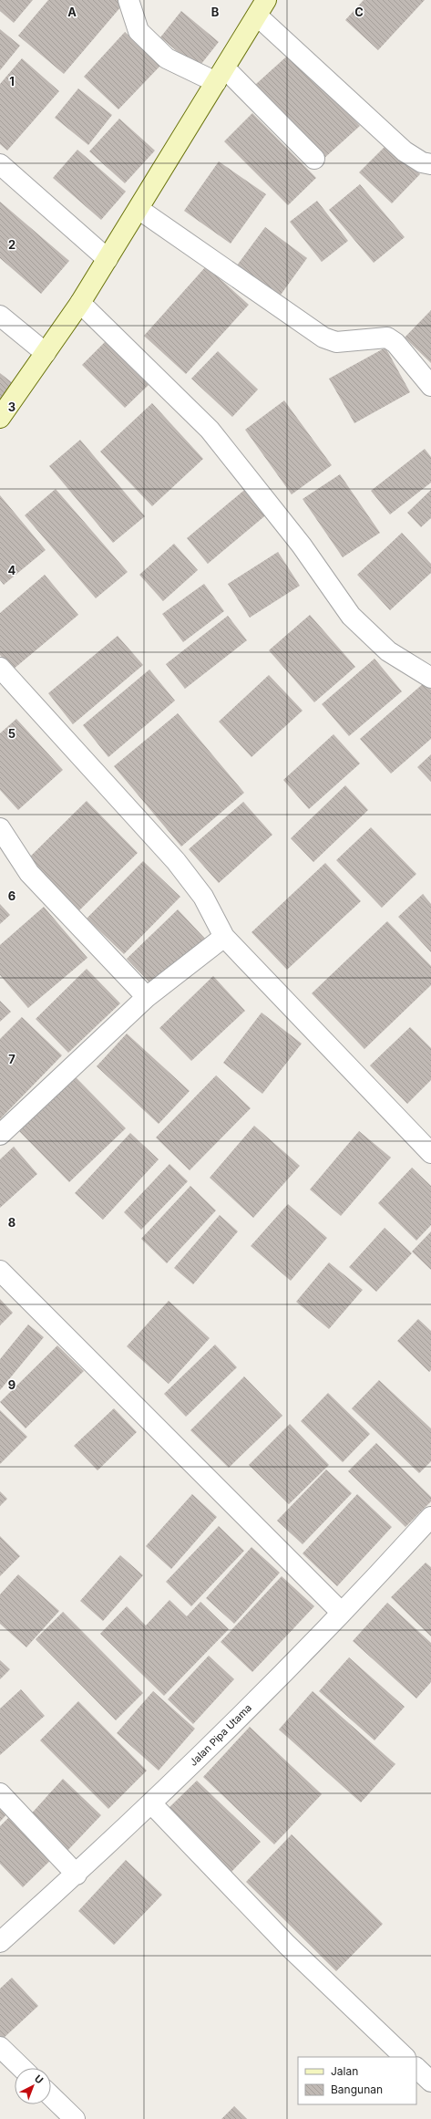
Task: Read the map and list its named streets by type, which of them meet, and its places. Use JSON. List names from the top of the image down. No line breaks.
{"streets":{"street":["Jalan Pipa Utama"]},"legend":["Jalan","Bangunan"],"north":"top right","grid":{"columns":["A","B","C"],"rows":["1","2","3","4","5","6","7","8","9"]}}
